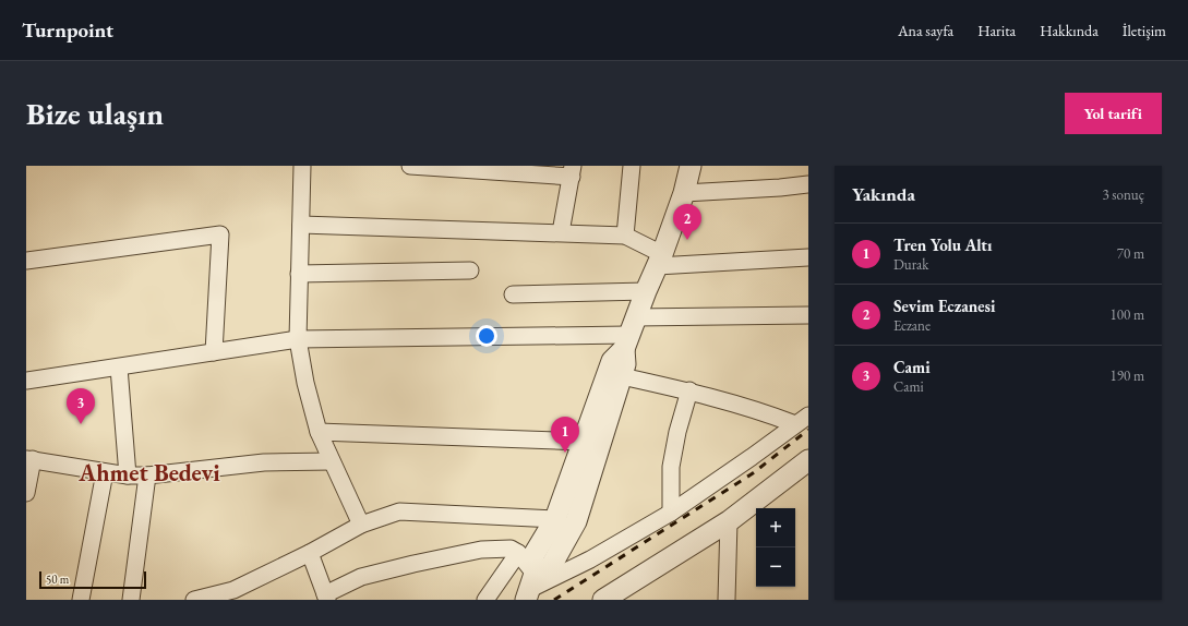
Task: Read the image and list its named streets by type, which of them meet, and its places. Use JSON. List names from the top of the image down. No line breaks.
{"districts":["Ahmet Bedevi"],"scale_bar":"50 m","page":{"header":"Turnpoint","nav":["Ana sayfa","Harita","Hakkında","İletişim"],"buttons":"Yol tarifi","title":"Bize ulaşın","heading":["Yakında","3 sonuç"],"pins":["2","3","1"],"list":[{"mark":"1","name":"Tren Yolu Altı","note":"Durak","value":"70 m"},{"mark":"2","name":"Sevim Eczanesi","note":"Eczane","value":"100 m"},{"mark":"3","name":"Cami","note":"Cami","value":"190 m"}],"map_buttons":["+","−"],"scale":"50 m"}}
